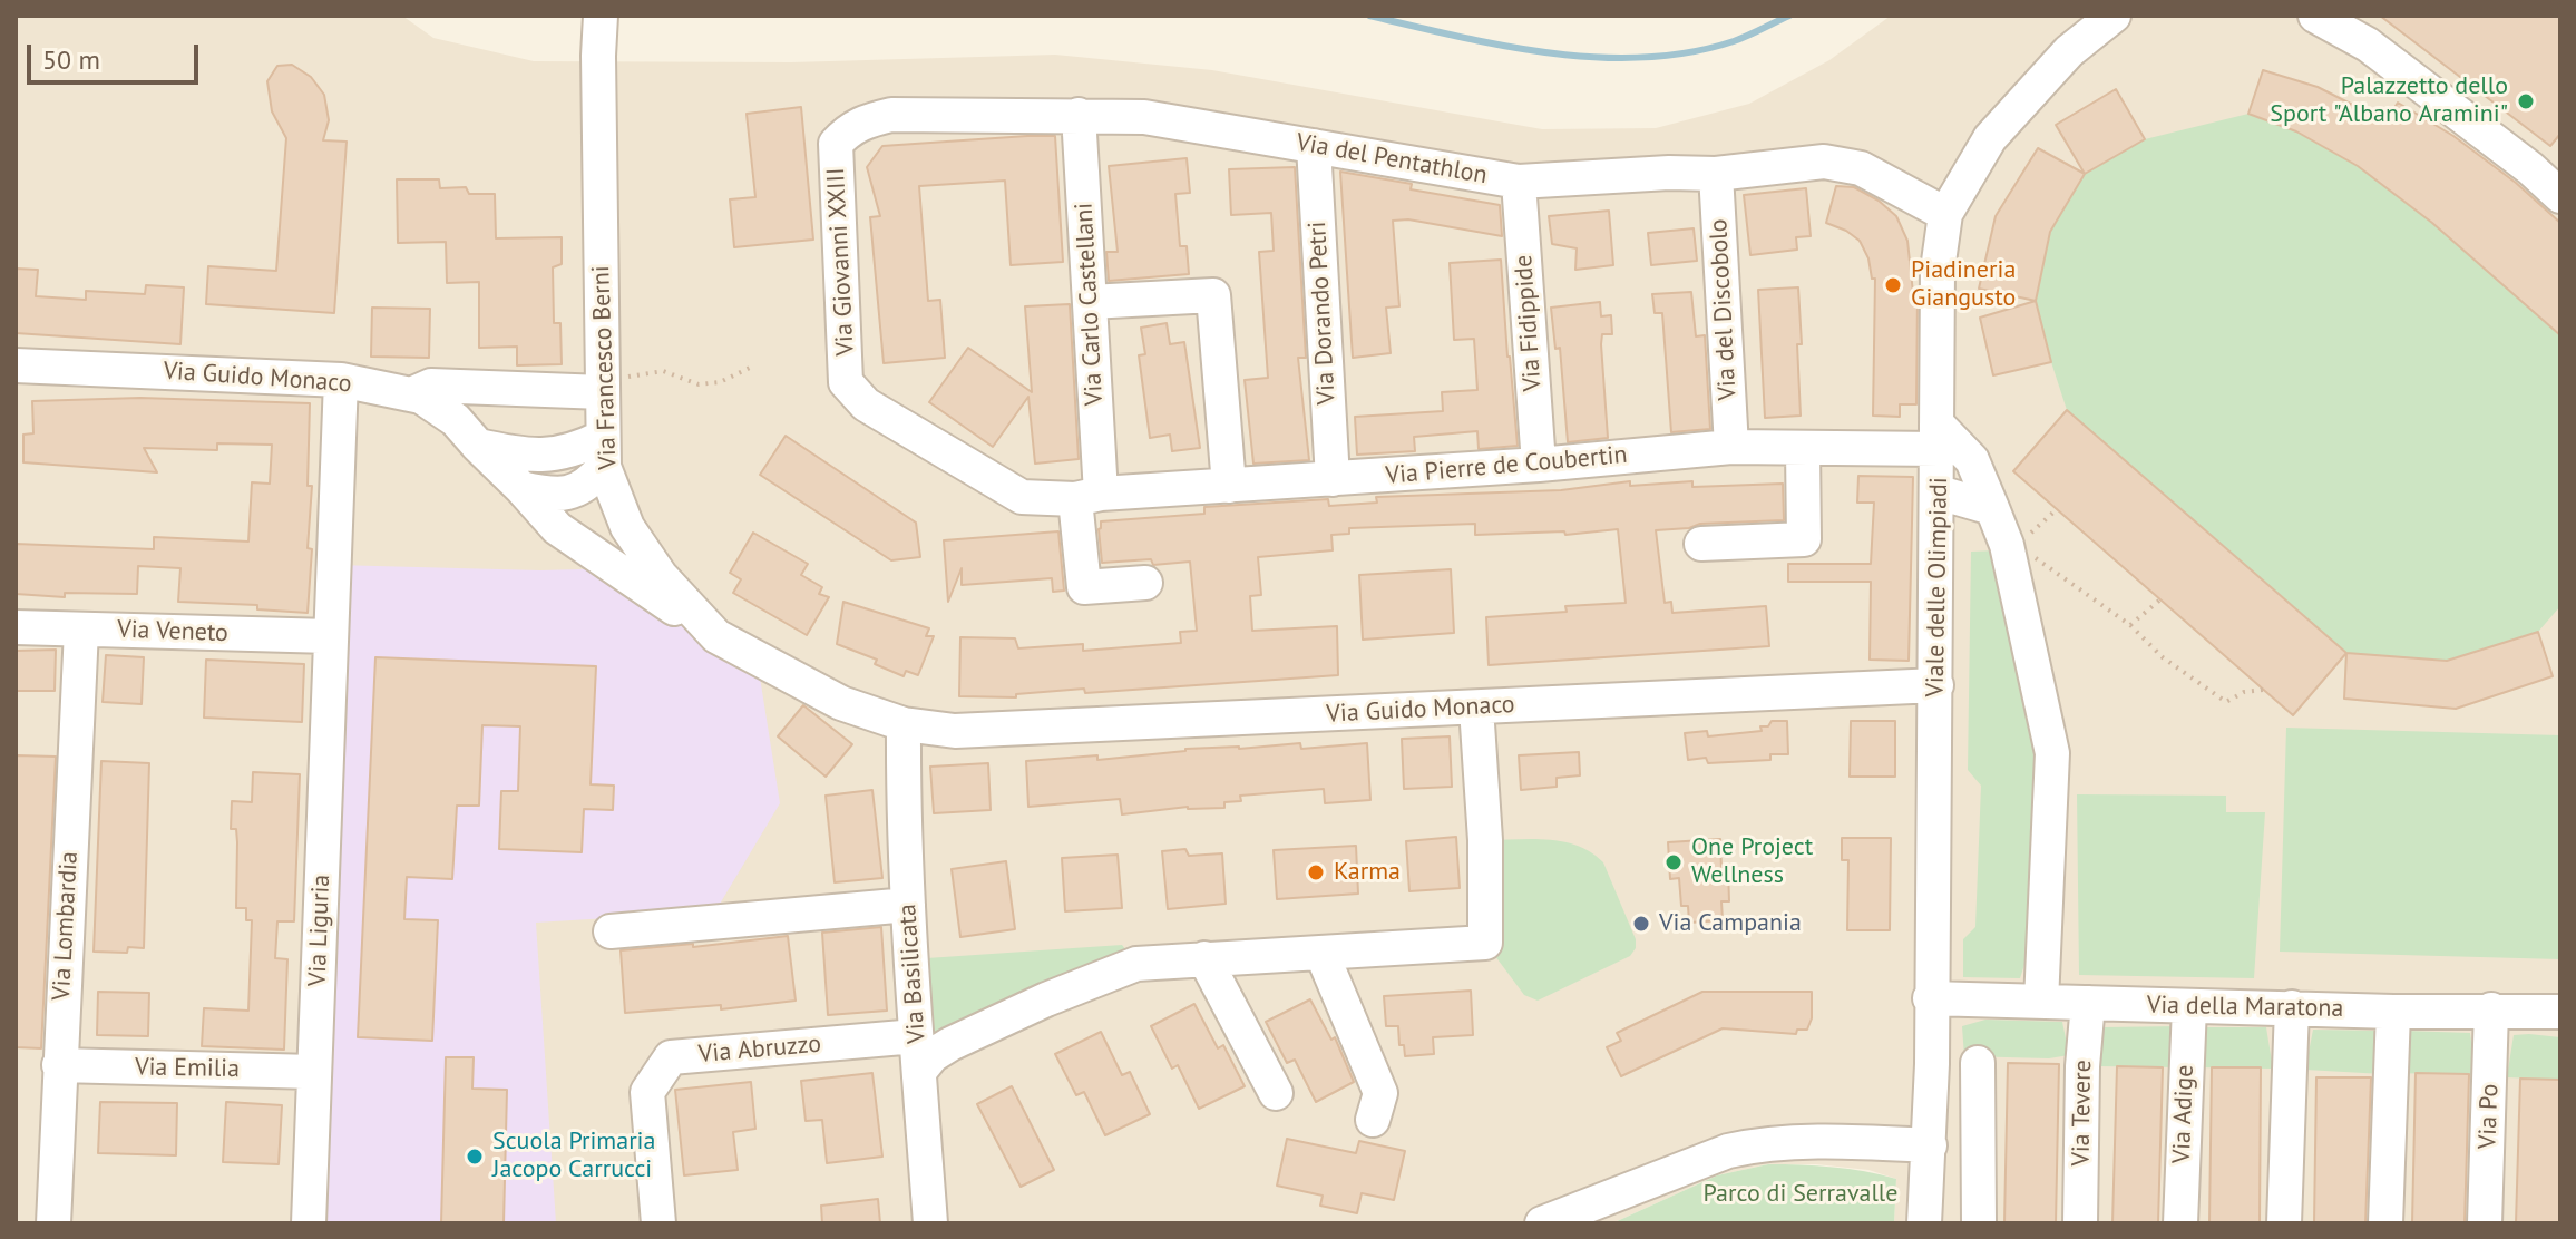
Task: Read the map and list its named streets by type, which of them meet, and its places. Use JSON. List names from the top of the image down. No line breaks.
{"streets":{"street":["Via del Pentathlon","Via Giovanni XXIII","Via Carlo Castellani","Via del Discobolo","Via Dorando Petri","Via Fidippide","Via Francesco Berni","Via Guido Monaco","Via Pierre de Coubertin","Viale delle Olimpiadi","Via Veneto","Via Lombardia","Via Liguria","Via Basilicata","Via della Maratona","Via Abruzzo","Via Emilia","Via Tevere","Via Adige","Via Po"]},"crossings":[["Via del Pentathlon","Via Giovanni XXIII"],["Via del Pentathlon","Via Carlo Castellani"],["Via del Pentathlon","Via del Discobolo"],["Via del Pentathlon","Via Dorando Petri"],["Via del Pentathlon","Via Fidippide"],["Via del Pentathlon","Viale delle Olimpiadi"],["Via Giovanni XXIII","Via Carlo Castellani"],["Via Giovanni XXIII","Via Pierre de Coubertin"],["Via Carlo Castellani","Via Pierre de Coubertin"],["Via del Discobolo","Via Pierre de Coubertin"],["Via Dorando Petri","Via Pierre de Coubertin"],["Via Fidippide","Via Pierre de Coubertin"],["Via Francesco Berni","Via Guido Monaco"],["Via Francesco Berni","Via Basilicata"],["Via Guido Monaco","Viale delle Olimpiadi"],["Via Guido Monaco","Via Liguria"],["Via Guido Monaco","Via Basilicata"],["Via Pierre de Coubertin","Viale delle Olimpiadi"],["Viale delle Olimpiadi","Via della Maratona"],["Via Veneto","Via Lombardia"],["Via Veneto","Via Liguria"],["Via Lombardia","Via Emilia"],["Via Liguria","Via Emilia"],["Via Basilicata","Via Abruzzo"],["Via della Maratona","Via Tevere"],["Via della Maratona","Via Adige"],["Via della Maratona","Via Po"]],"parks":["Parco di Serravalle"],"places":["Palazzetto dello Sport \"Albano Aramini\"","Piadineria Giangusto","One Project Wellness","Karma","Via Campania","Scuola Primaria Jacopo Carrucci"],"scale_bar":"50 m"}
